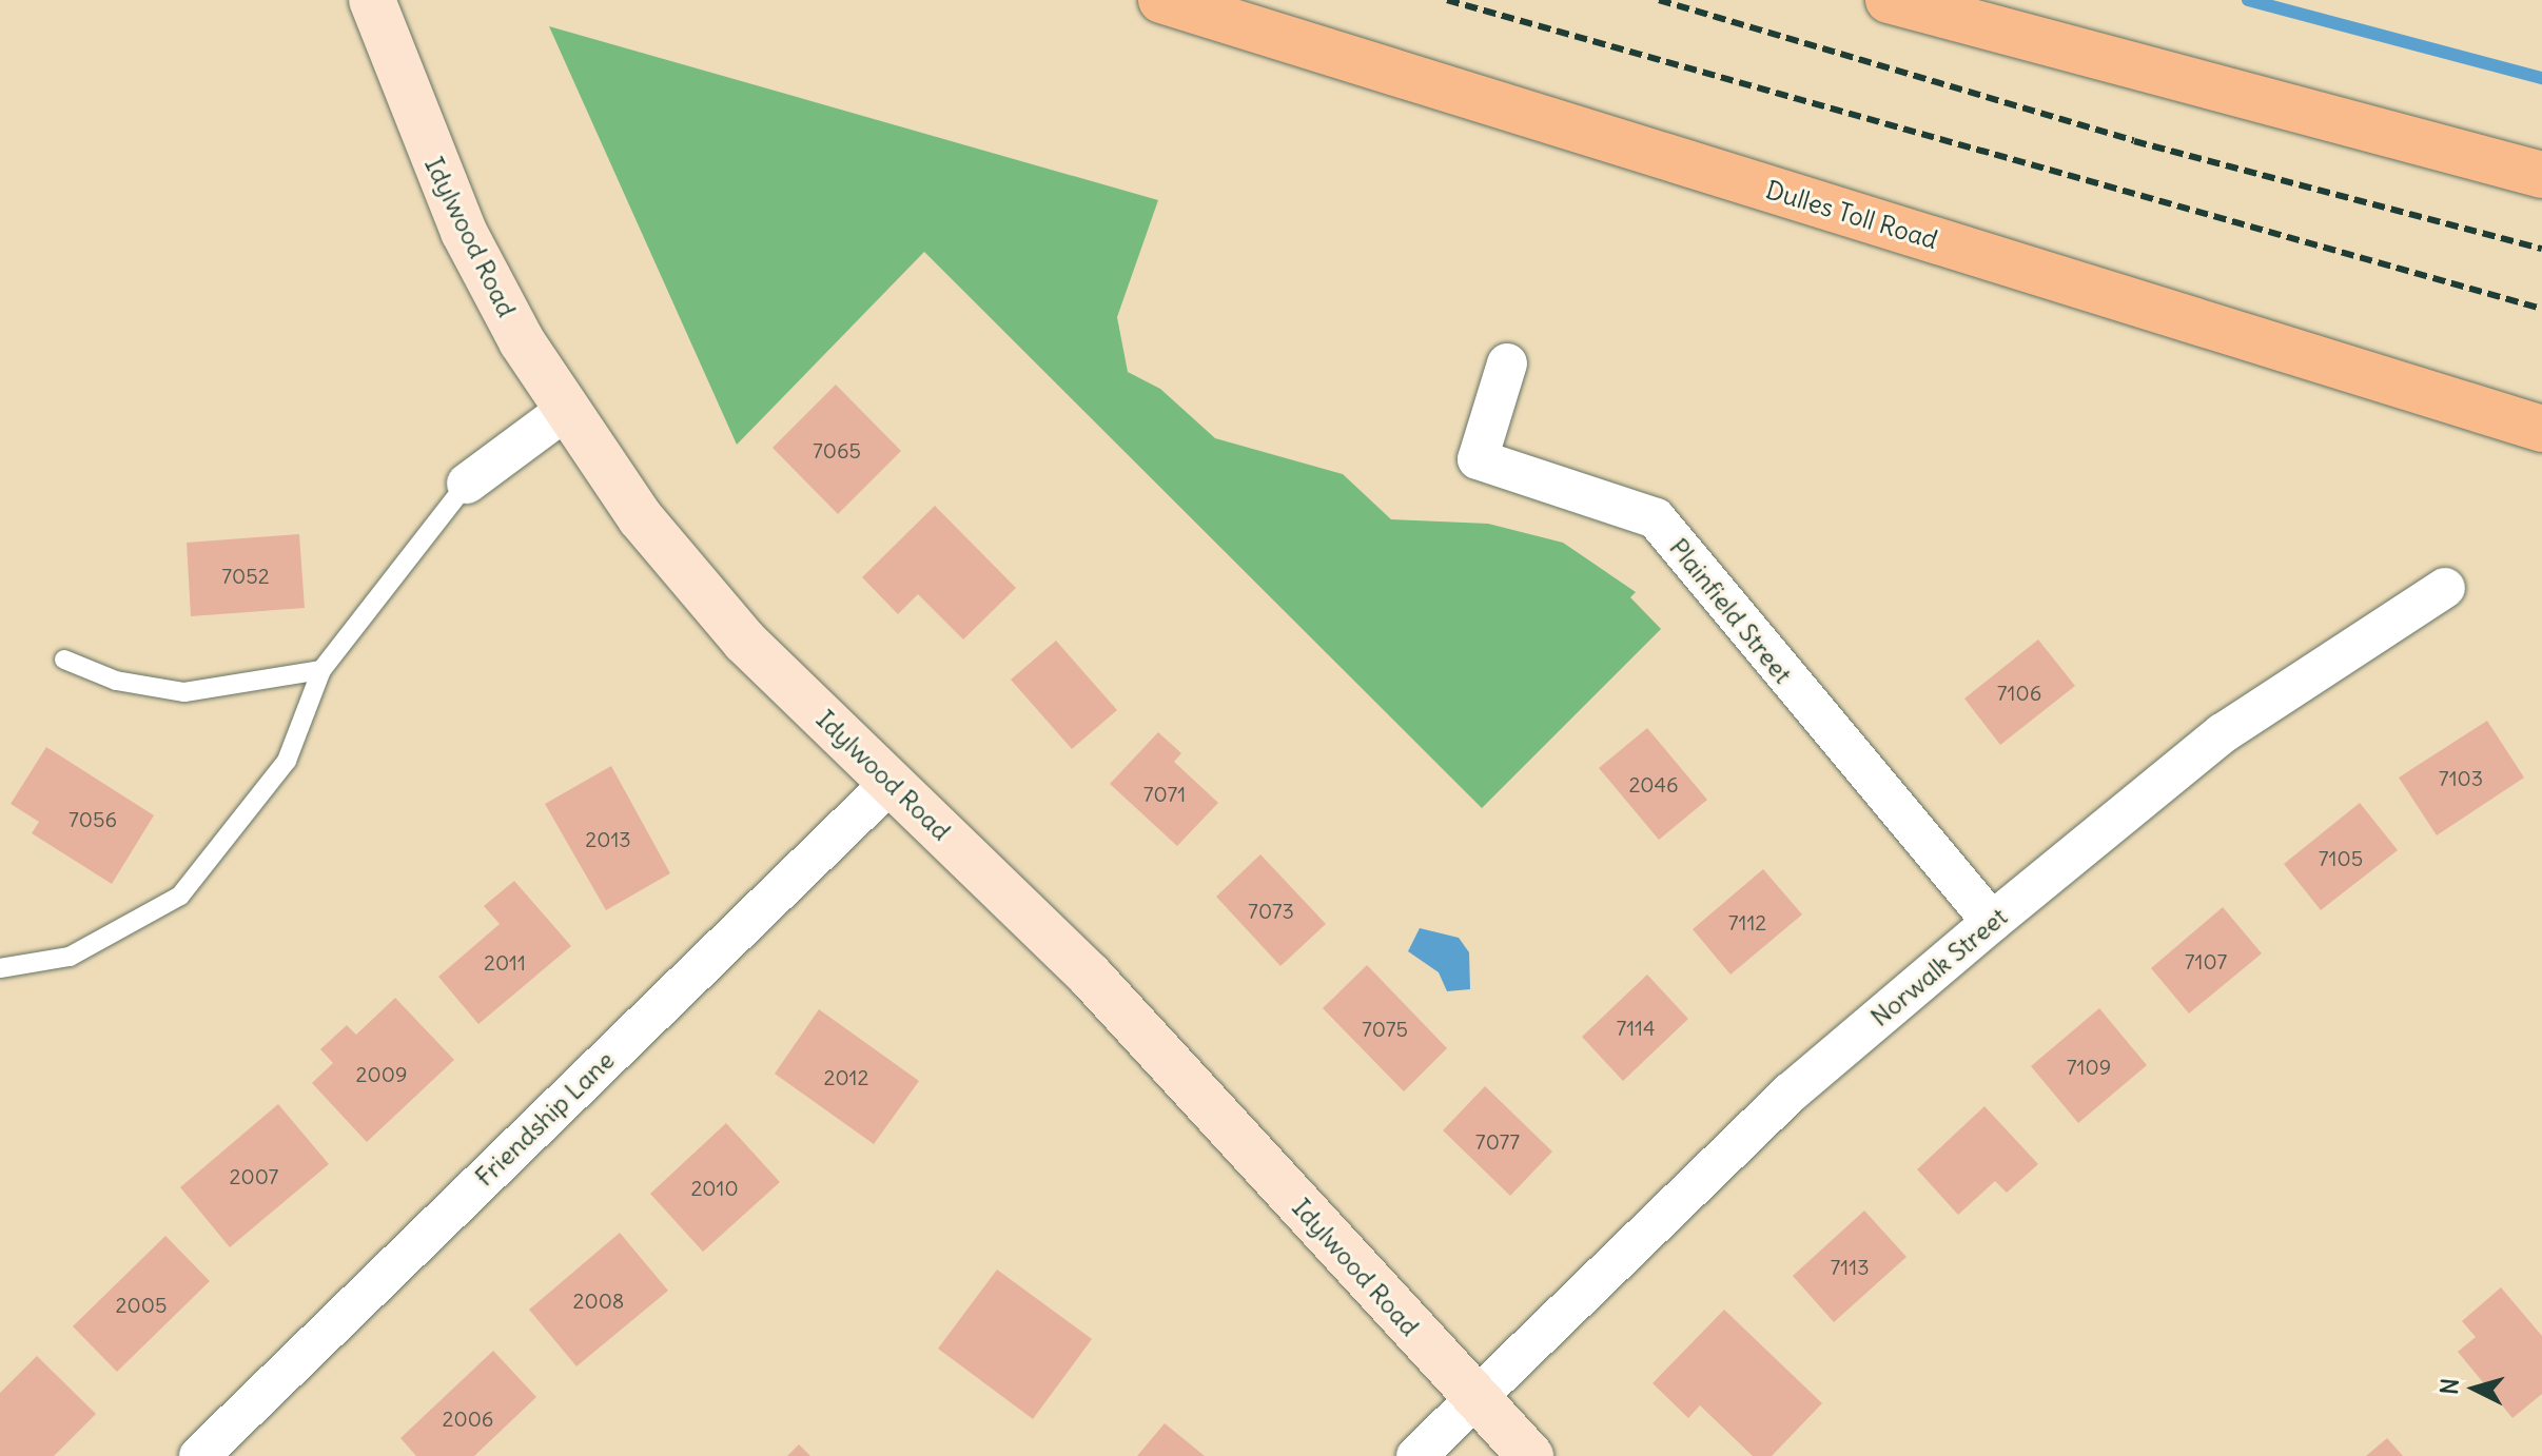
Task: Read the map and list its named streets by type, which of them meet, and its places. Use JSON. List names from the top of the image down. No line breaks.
{"streets":{"highway":["Dulles Toll Road"],"main road":["Idylwood Road"],"street":["Plainfield Street","Norwalk Street","Friendship Lane"]},"crossings":[["Idylwood Road","Norwalk Street"],["Idylwood Road","Friendship Lane"],["Plainfield Street","Norwalk Street"]],"house_numbers":["7065","7052","7106","7103","2046","7071","7056","2013","7105","7073","7112","7107","2011","7114","7075","7109","2009","2012","7077","2007","2010","7113","2008","2005","2006"],"north":"left"}
